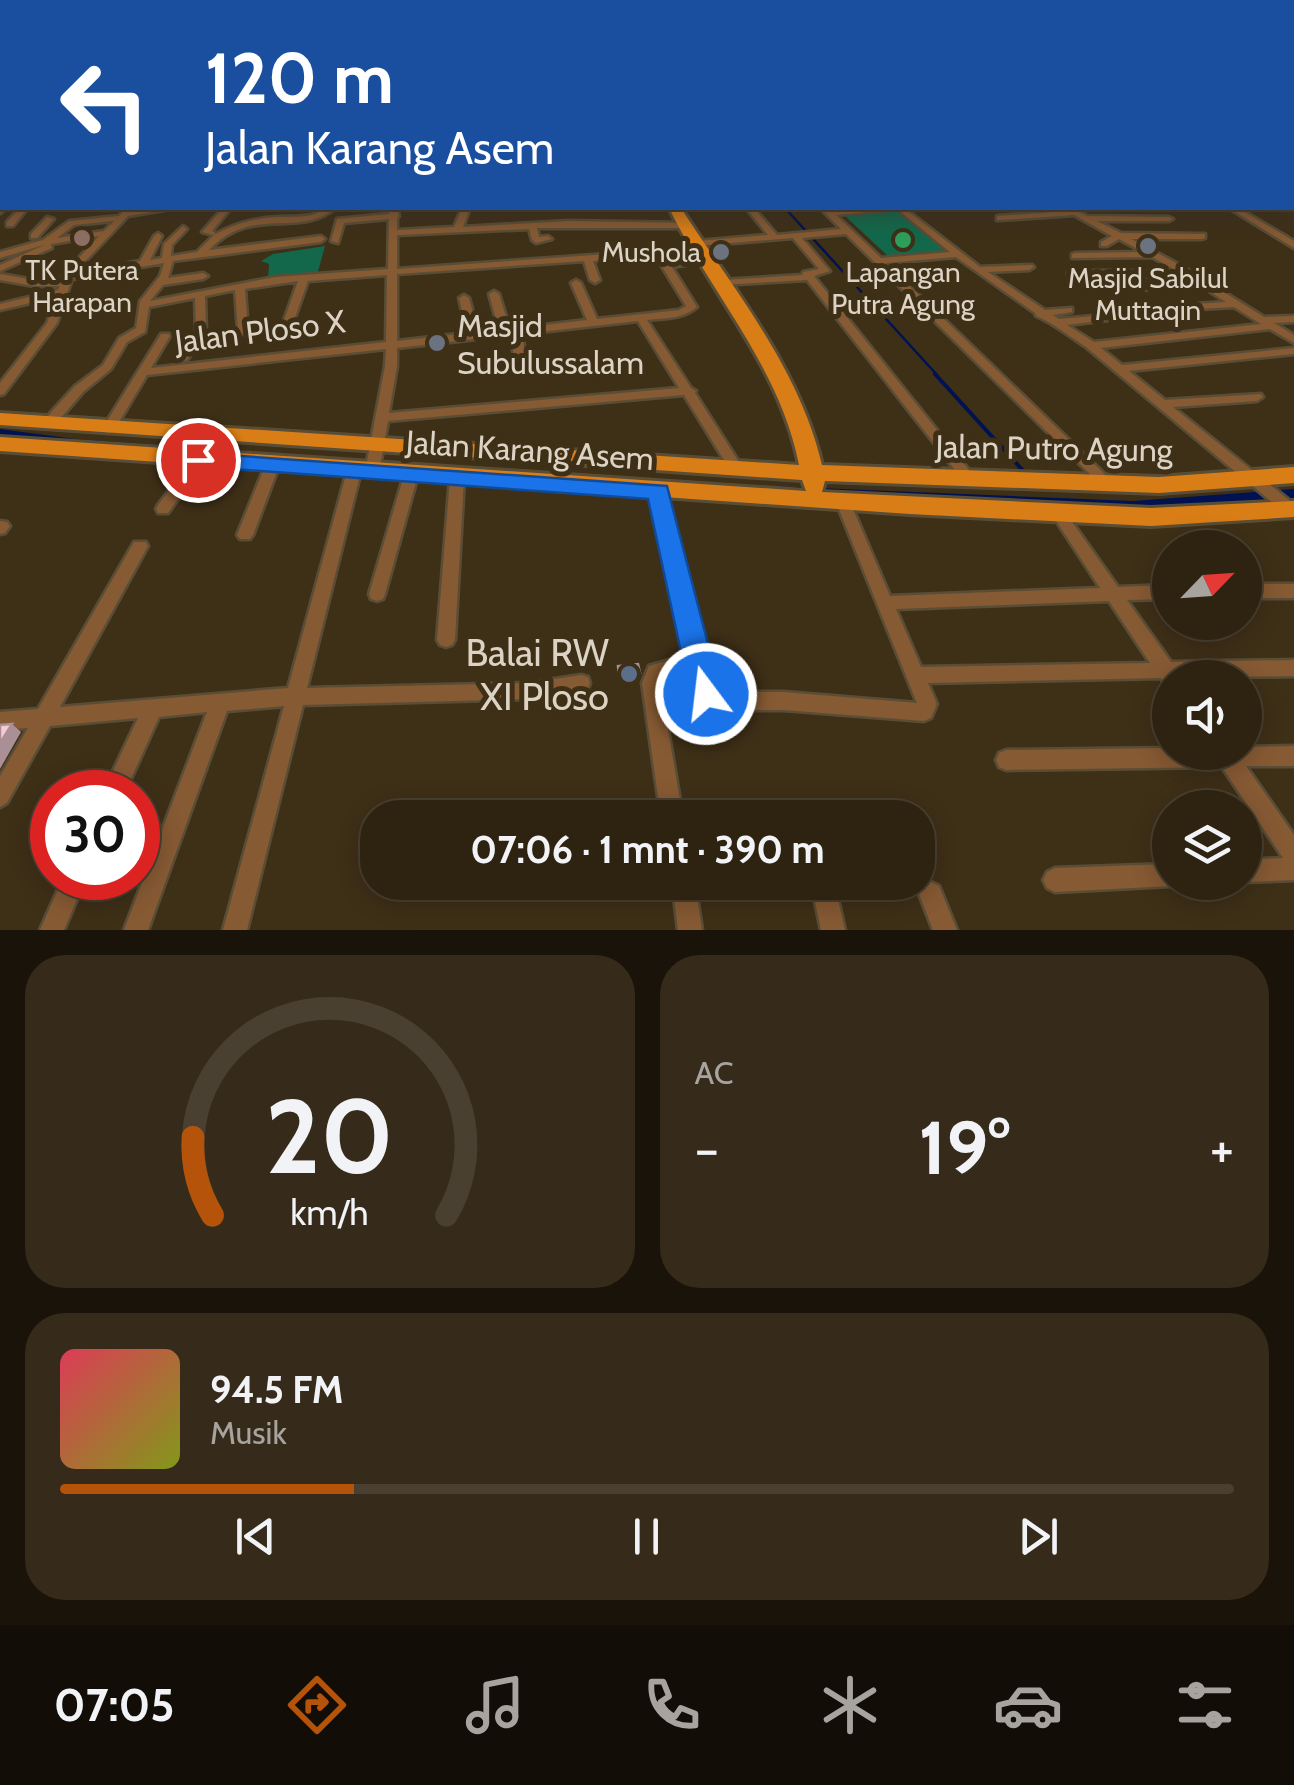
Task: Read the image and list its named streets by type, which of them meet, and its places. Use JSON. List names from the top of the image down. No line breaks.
{"streets":{"main road":["Jalan Putro Agung","Jalan Karang Asem"],"street":["Jalan Ploso X"]},"crossings":[["Jalan Ploso X","Jalan Karang Asem"],["Jalan Putro Agung","Jalan Karang Asem"]],"places":["TK Putera Harapan","Lapangan Putra Agung","Masjid Sabilul Muttaqin","Mushola","Masjid Subulussalam","Balai RW XI Ploso"],"north":"top right","page":{"turn":["120 m","Jalan Karang Asem"],"limit":"30","trip":"07:06 · 1 mnt · 390 m","tile":"AC","heat":["−","19°","+"],"song":["94.5 FM","Musik"],"tabs":"07:05","gauge":["20","km/h"]}}
